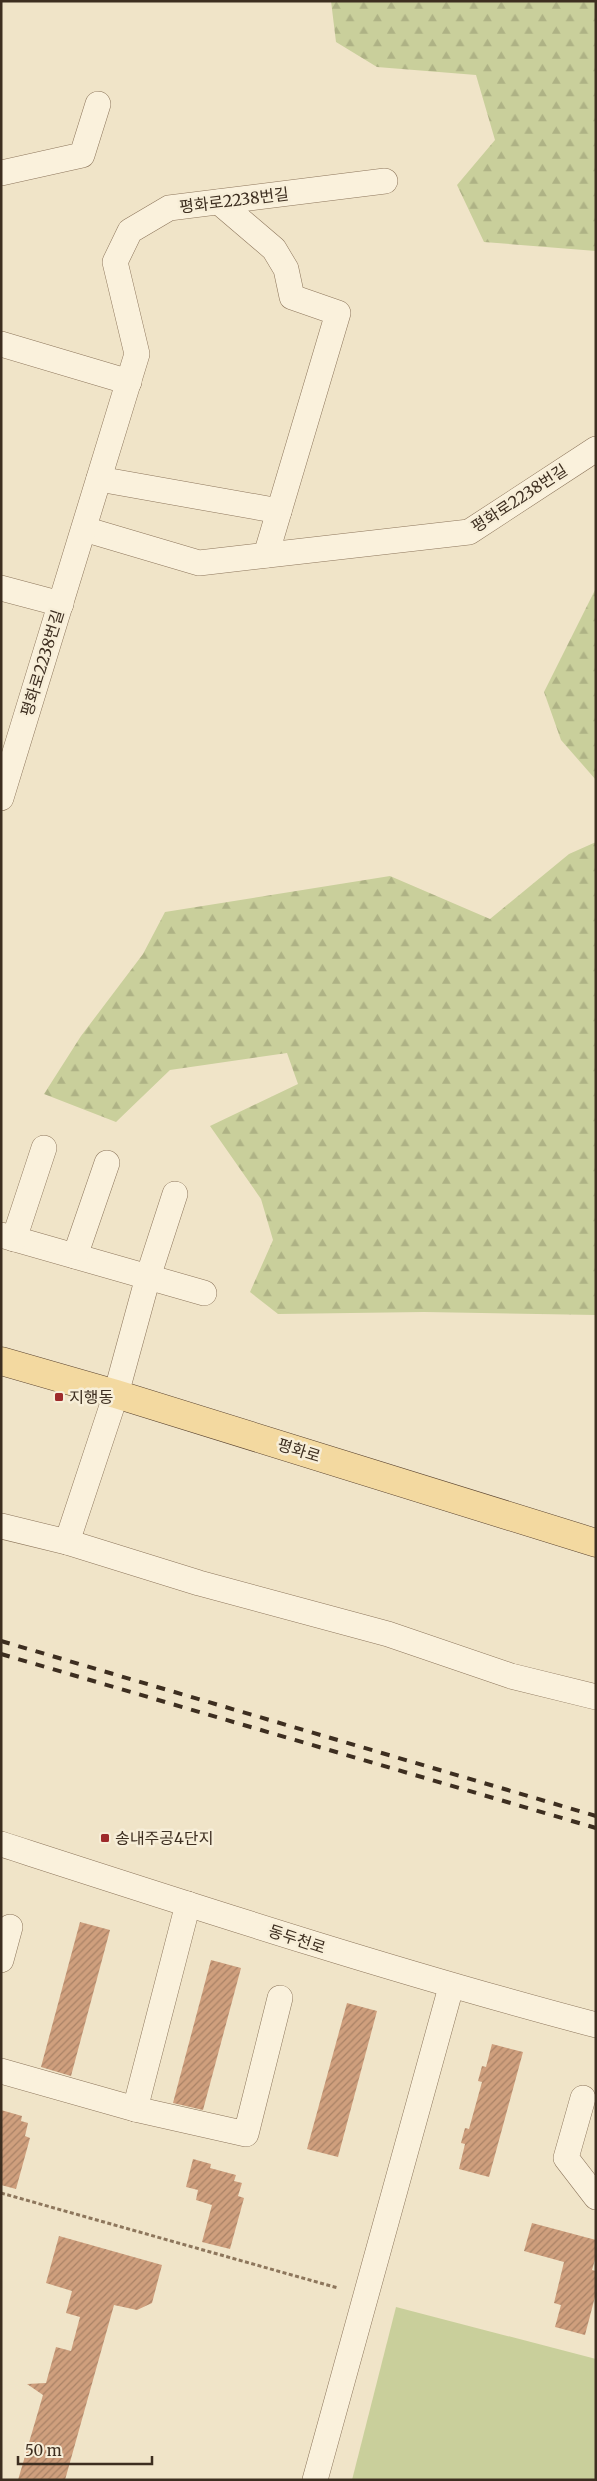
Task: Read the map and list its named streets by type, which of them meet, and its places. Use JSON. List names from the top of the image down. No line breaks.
{"streets":{"main road":["평화로"],"street":["평화로2238번길","동두천로"]},"places":{"transit":["지행동","송내주공4단지"]},"scale_bar":"50 m"}
